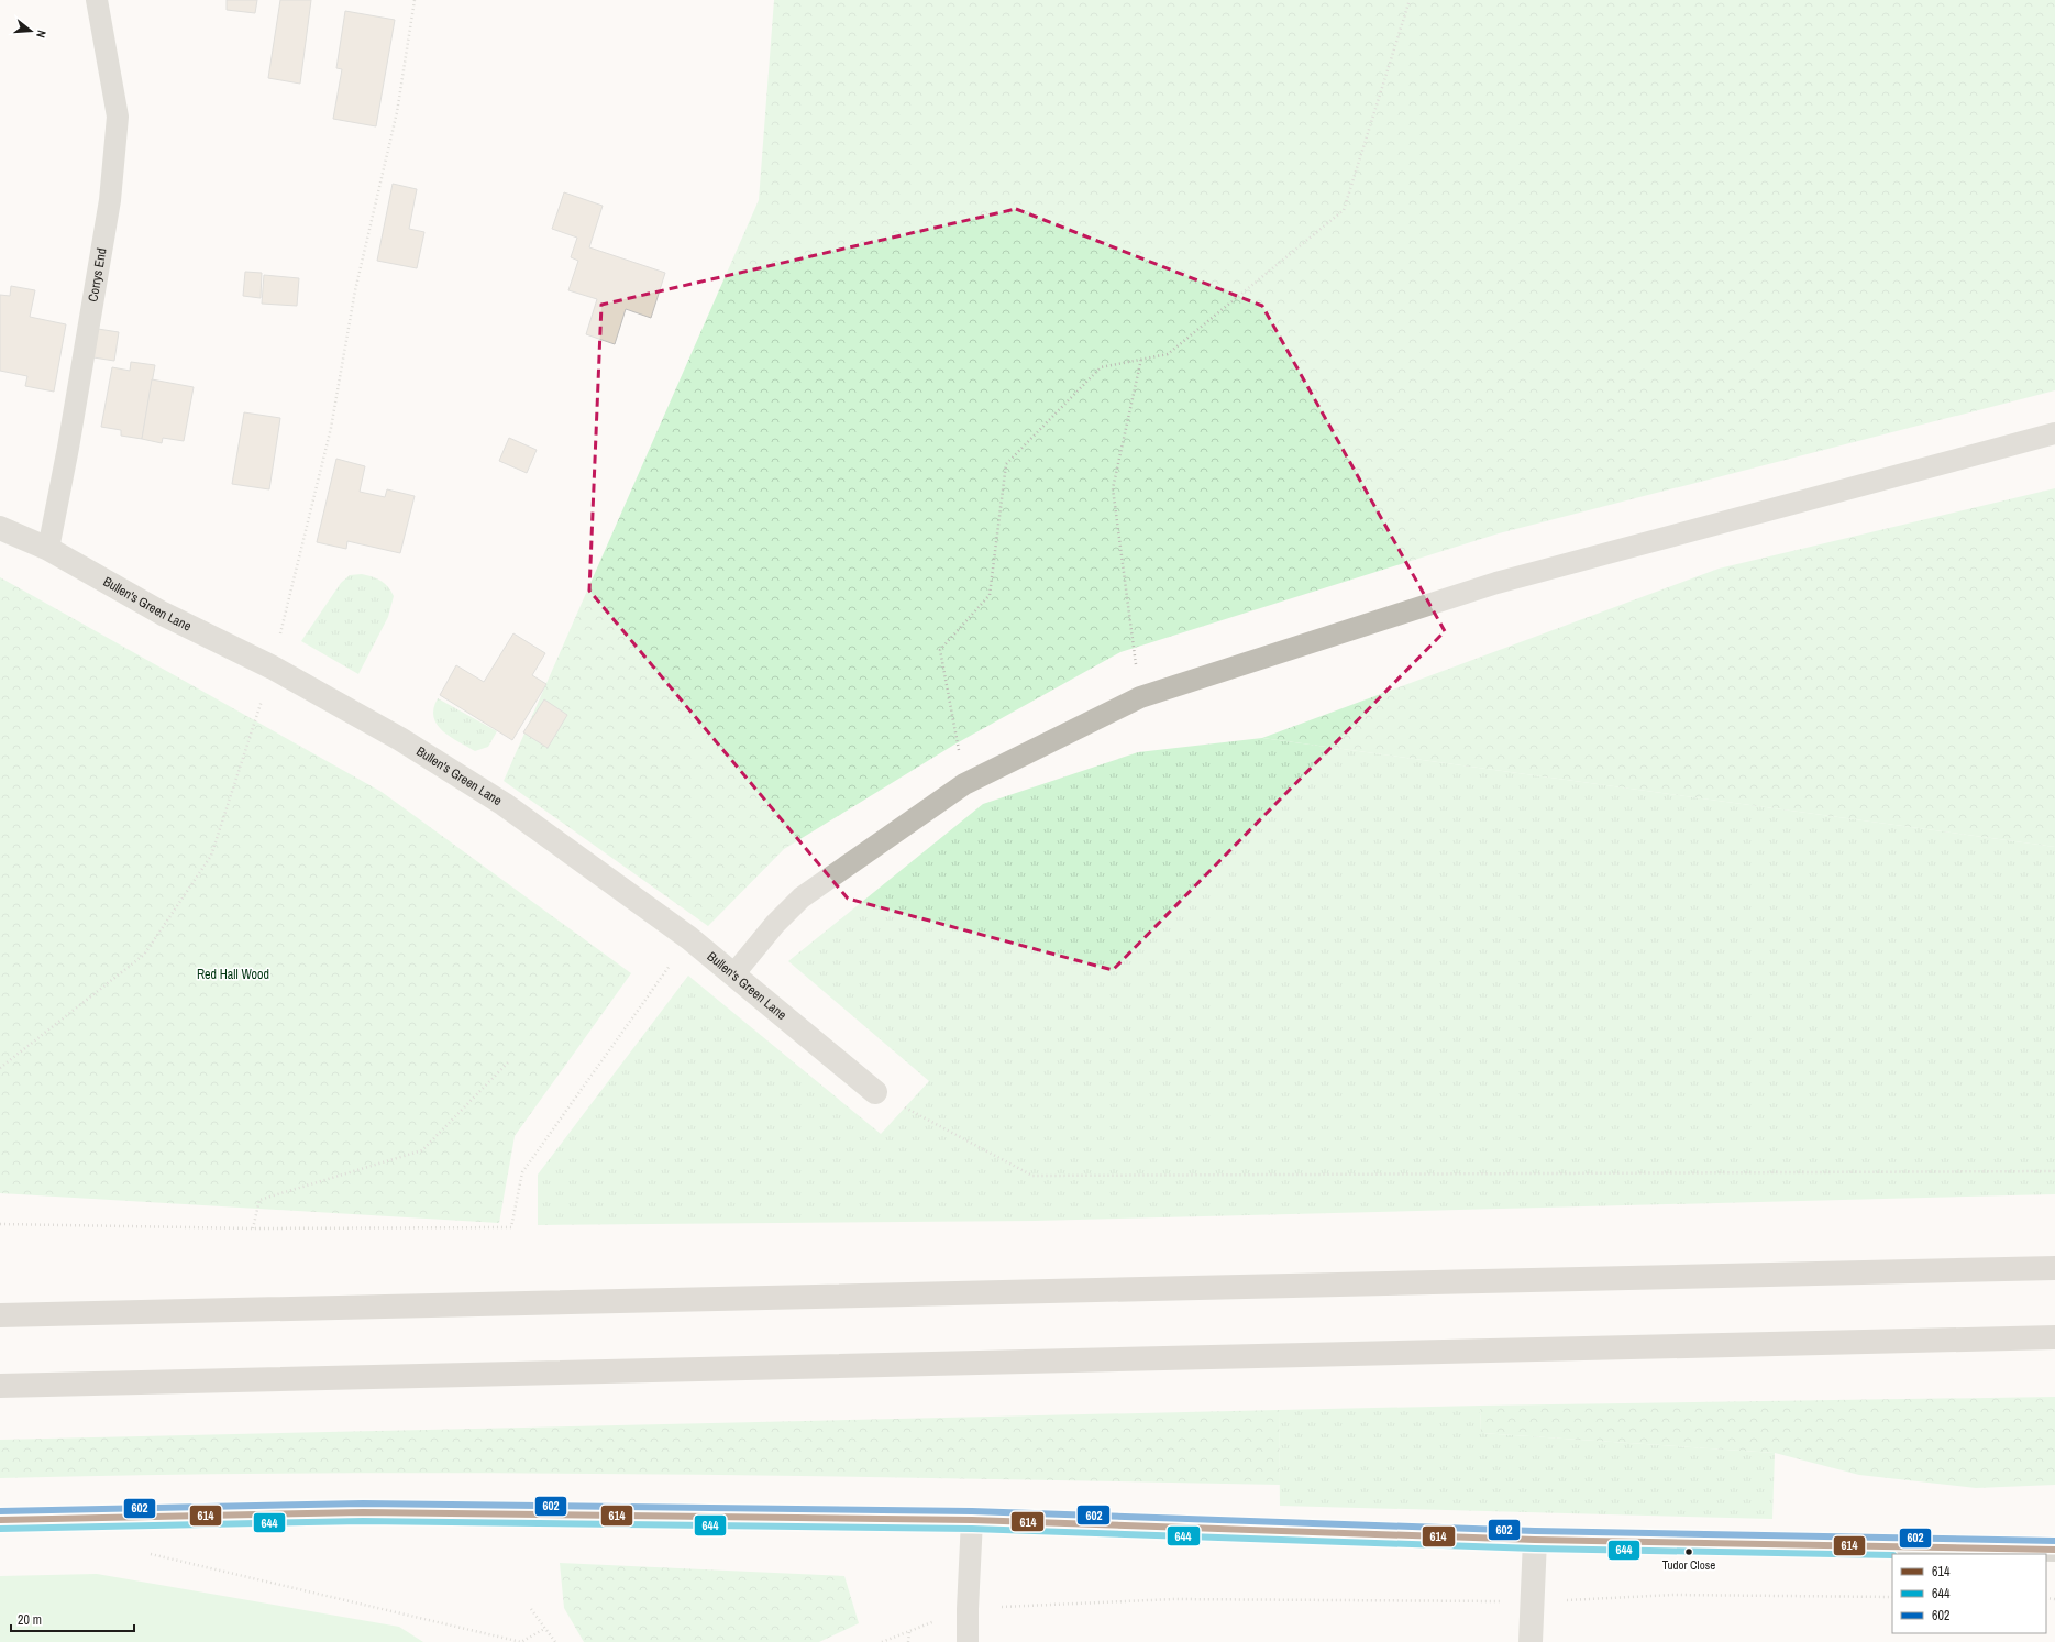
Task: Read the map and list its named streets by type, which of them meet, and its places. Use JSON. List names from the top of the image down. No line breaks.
{"streets":{"street":["Bullen's Green Lane"],"lane":["Corrys End"]},"crossings":[["Corrys End","Bullen's Green Lane"]],"parks":["Red Hall Wood"],"places":["Tudor Close"],"lines":["transit line 602","transit line 614","transit line 644"],"legend":["614","644","602"],"scale_bar":"20 m","north":"right"}
